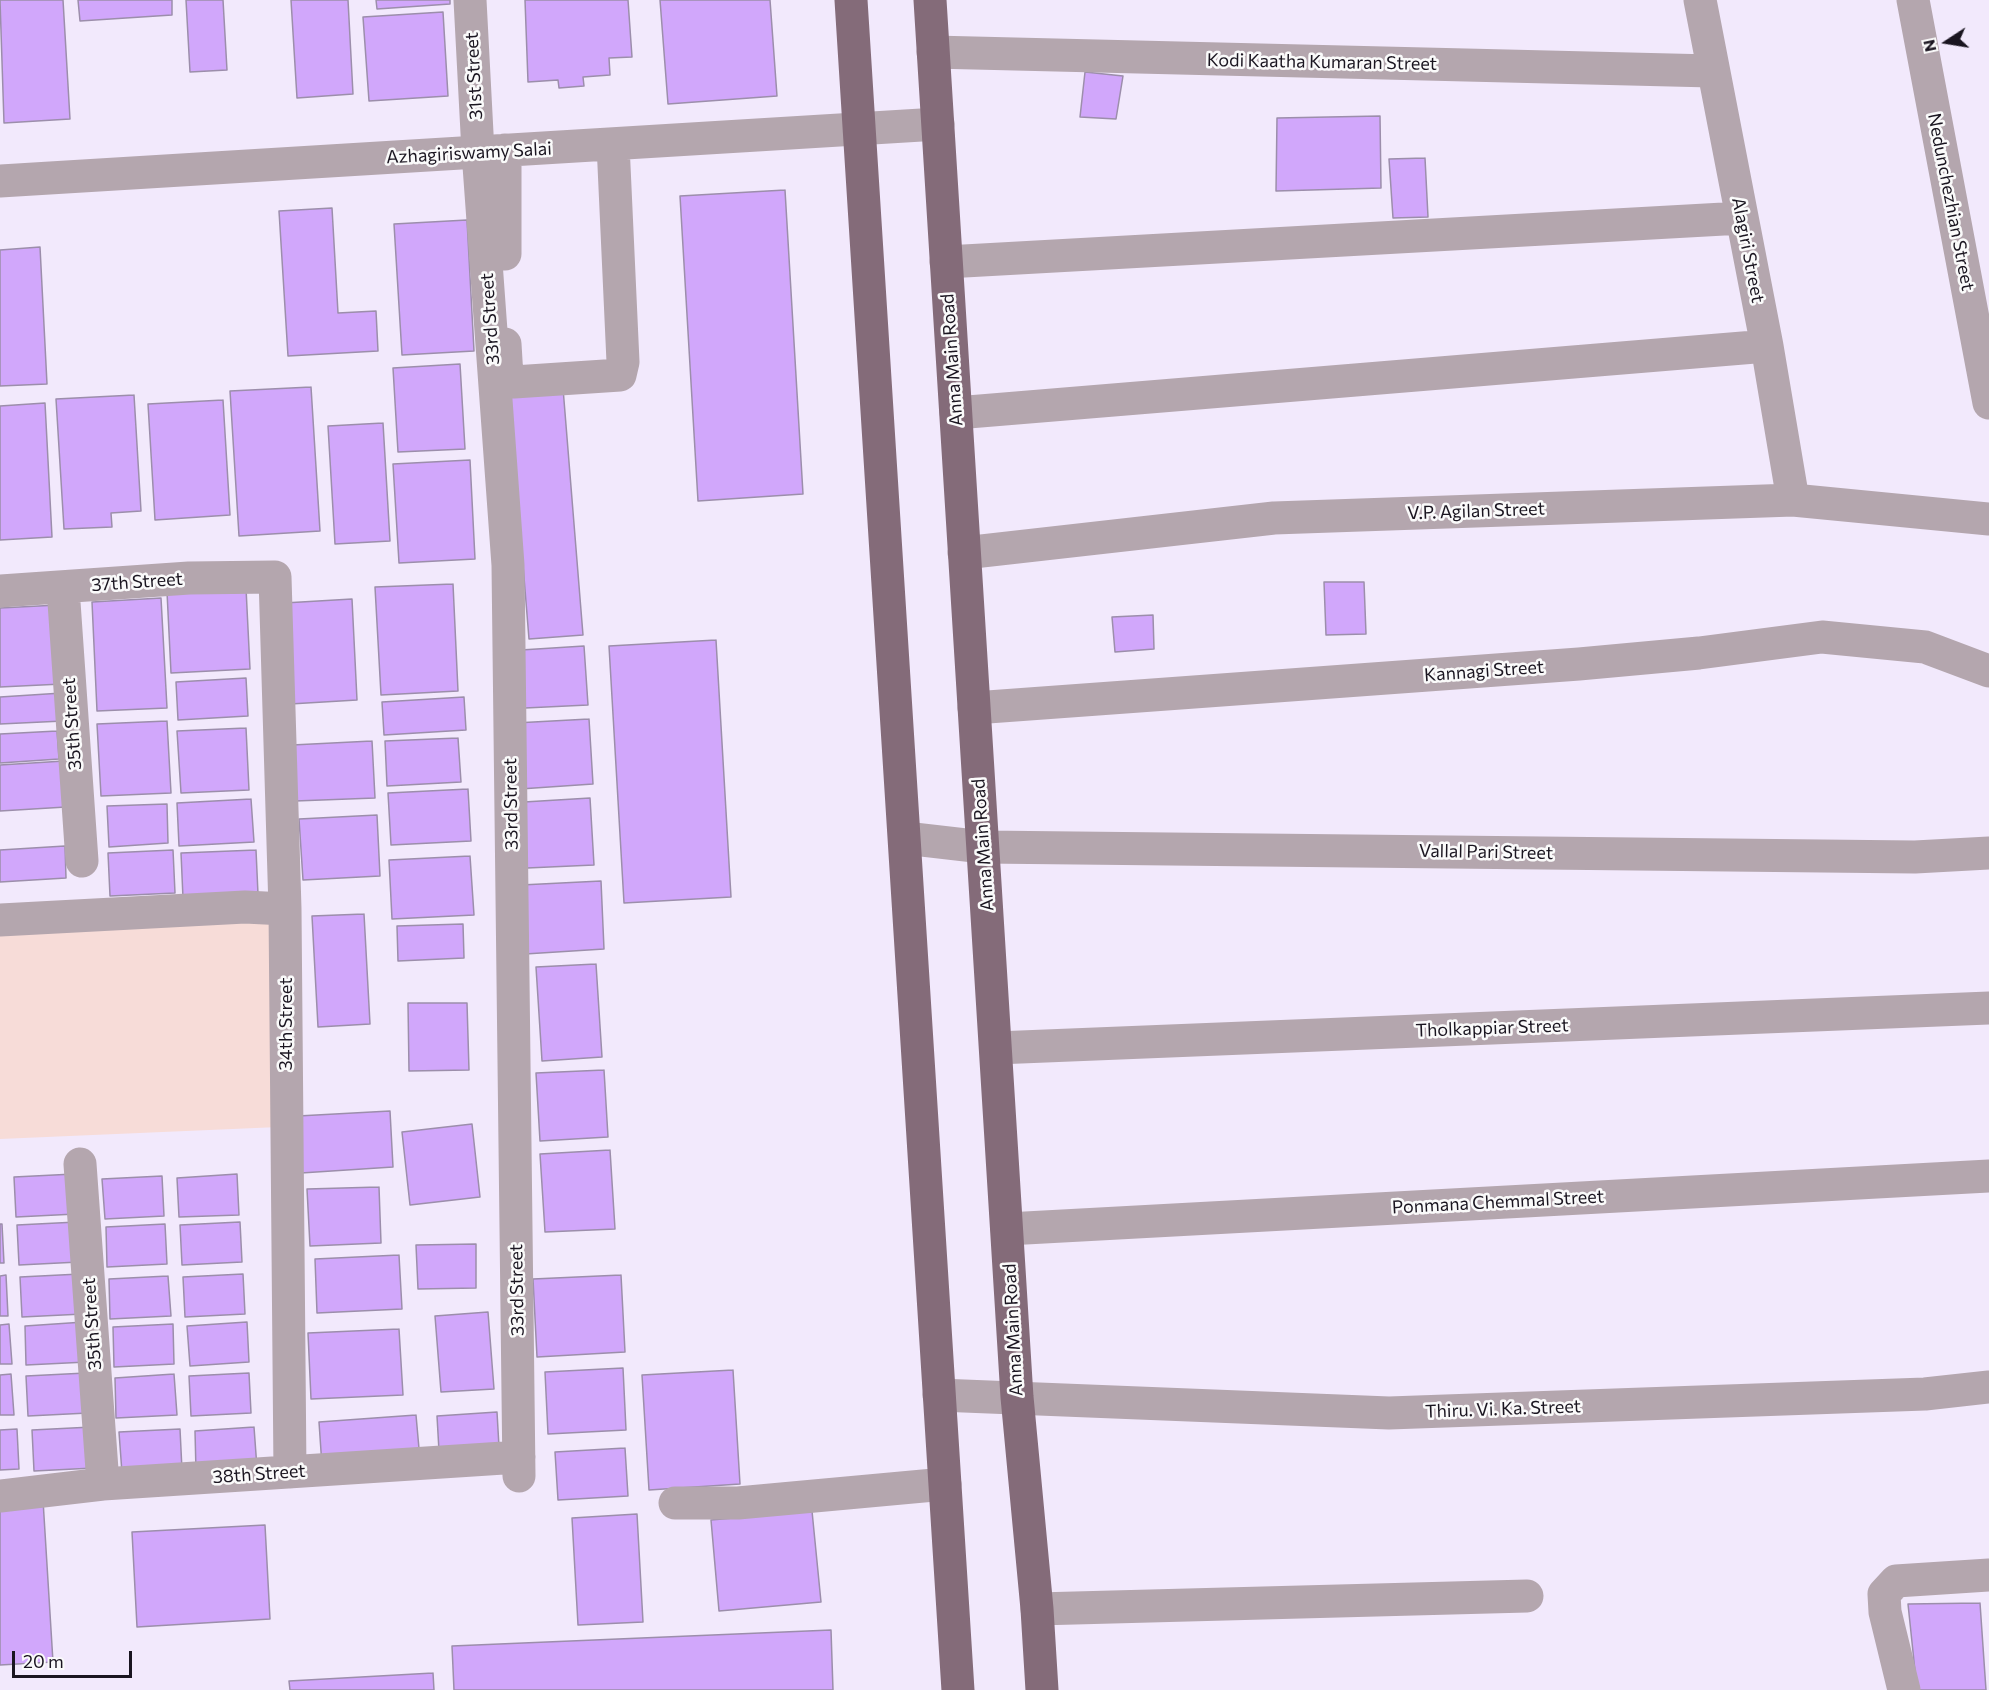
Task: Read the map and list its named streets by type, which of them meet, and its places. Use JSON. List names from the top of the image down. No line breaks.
{"streets":{"main road":["Anna Main Road"],"street":["Kodi Kaatha Kumaran Street","31st Street","Azhagiriswamy Salai","Nedunchezhian Street","Alagiri Street","33rd Street","V.P. Agilan Street","37th Street","Kannagi Street","35th Street","Vallal Pari Street","34th Street","Tholkappiar Street","Ponmana Chemmal Street","Thiru. Vi. Ka. Street","38th Street"]},"crossings":[["Kodi Kaatha Kumaran Street","Alagiri Street"],["Kodi Kaatha Kumaran Street","Anna Main Road"],["31st Street","Azhagiriswamy Salai"],["31st Street","33rd Street"],["Azhagiriswamy Salai","33rd Street"],["Azhagiriswamy Salai","Anna Main Road"],["Alagiri Street","V.P. Agilan Street"],["33rd Street","38th Street"],["Anna Main Road","V.P. Agilan Street"],["Anna Main Road","Kannagi Street"],["Anna Main Road","Vallal Pari Street"],["Anna Main Road","Tholkappiar Street"],["Anna Main Road","Ponmana Chemmal Street"],["Anna Main Road","Thiru. Vi. Ka. Street"],["37th Street","35th Street"],["37th Street","34th Street"],["35th Street","38th Street"],["34th Street","38th Street"]],"scale_bar":"20 m","north":"left"}
